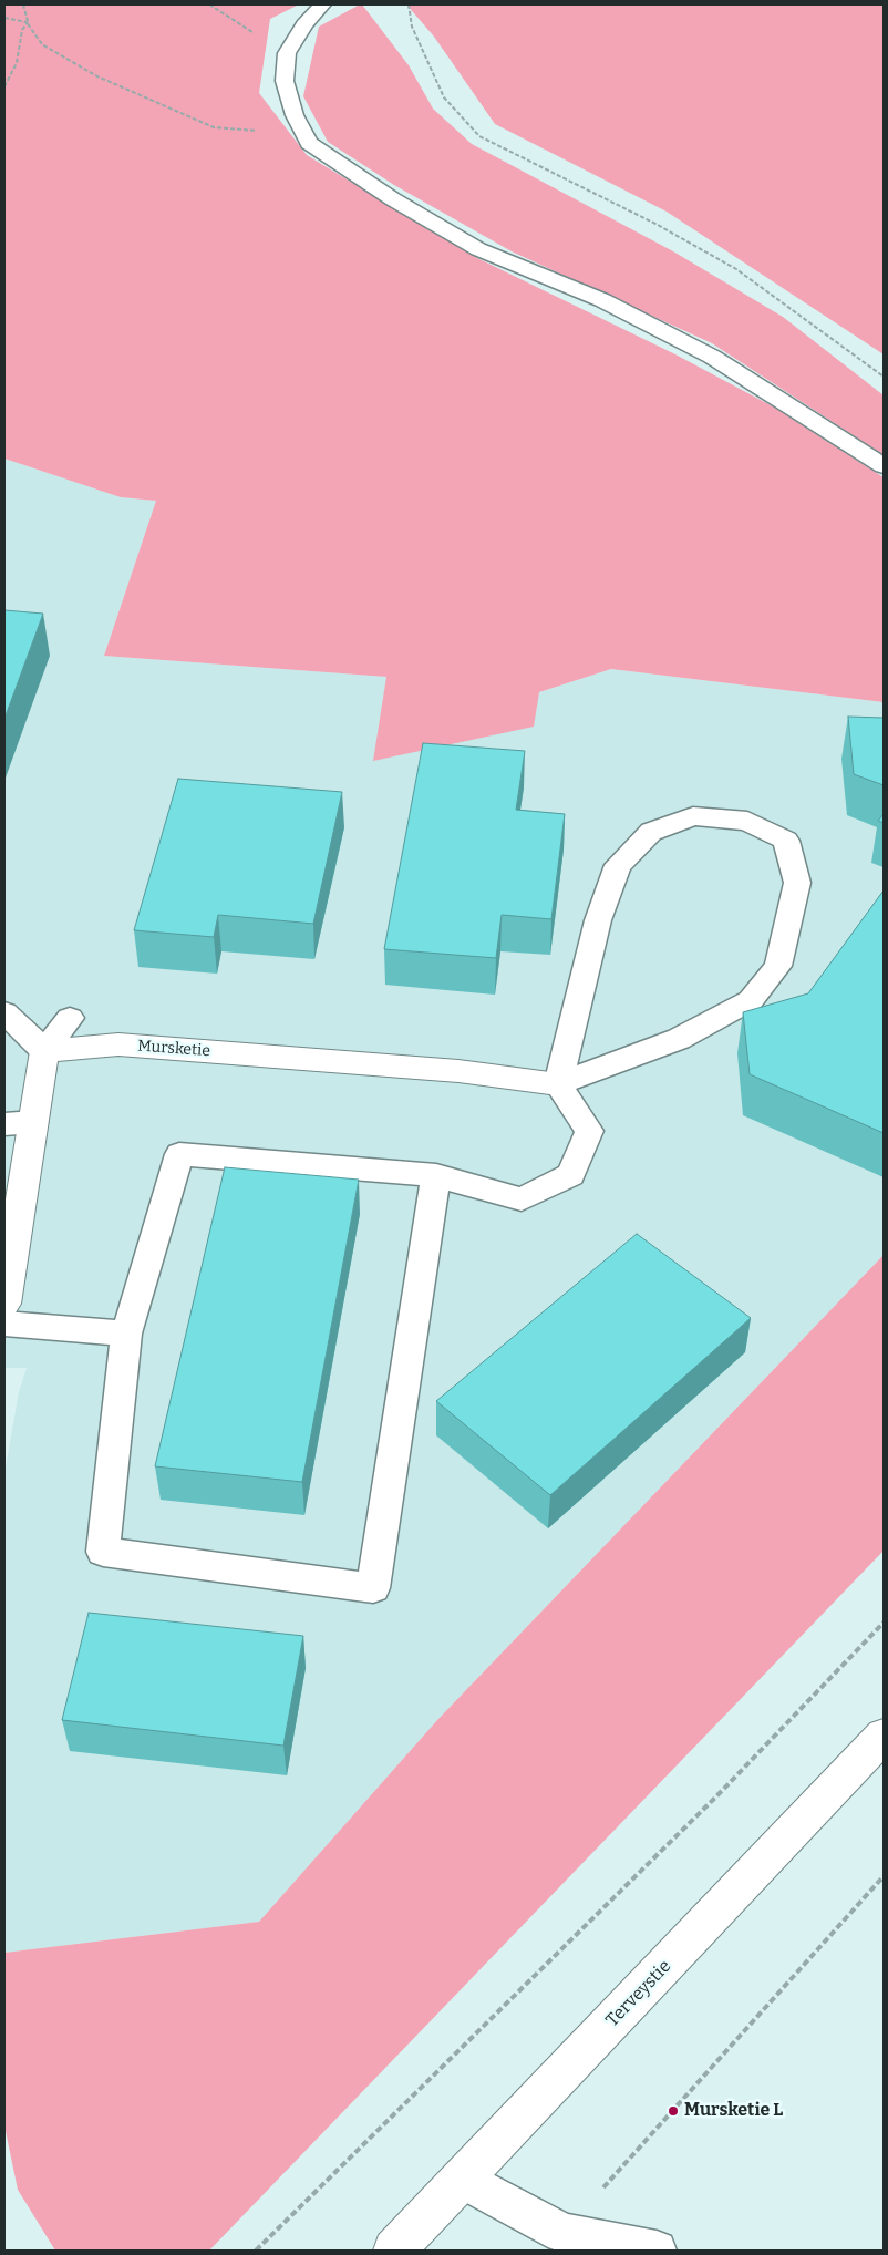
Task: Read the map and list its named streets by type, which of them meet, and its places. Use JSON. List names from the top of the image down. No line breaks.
{"streets":{"street":["Mursketie","Terveystie"]},"places":["Mursketie L"]}
